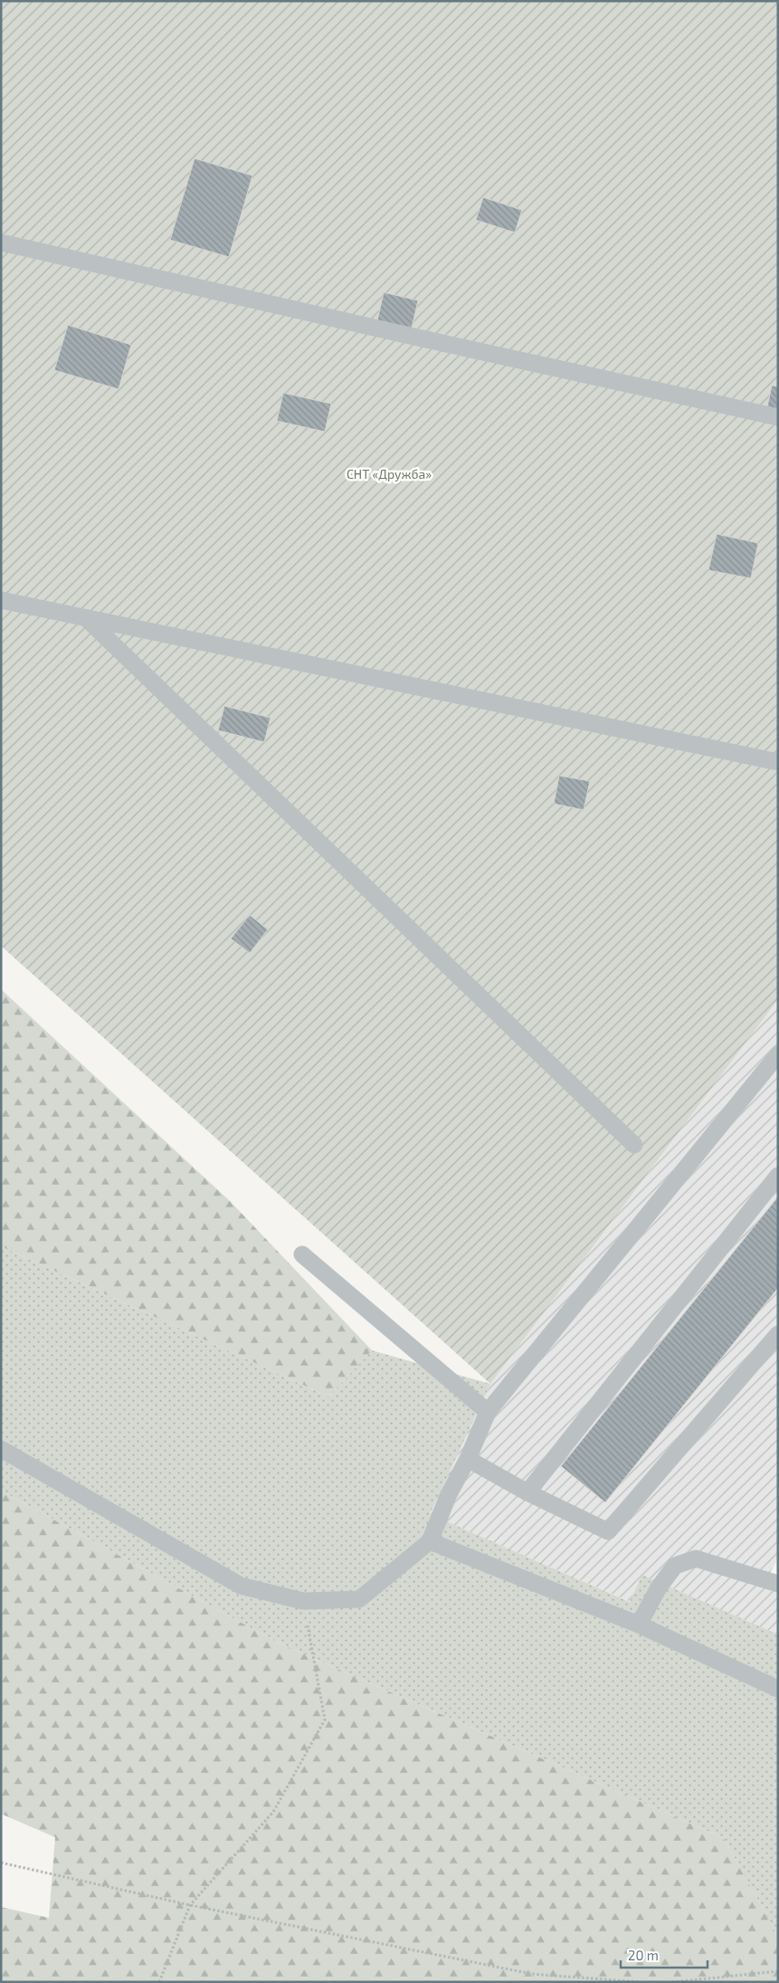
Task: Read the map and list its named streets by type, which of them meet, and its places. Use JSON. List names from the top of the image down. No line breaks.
{"parks":["СНТ «Дружба»"],"scale_bar":"20 m"}
